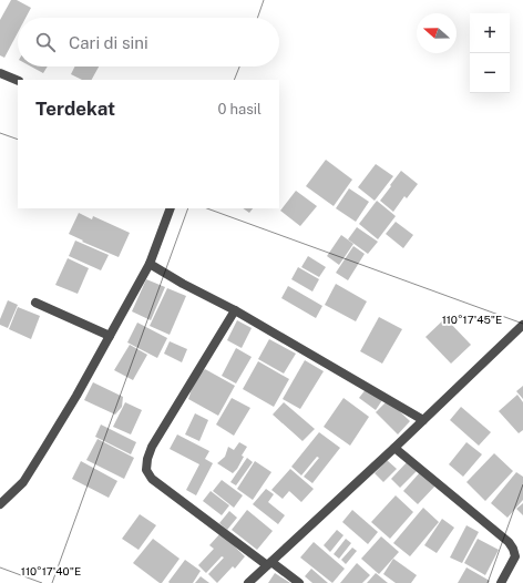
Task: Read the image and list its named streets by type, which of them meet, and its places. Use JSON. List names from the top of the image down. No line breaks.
{"north":"left","page":{"map_buttons":["+","−"],"search":"Cari di sini","heading":["Terdekat","0 hasil"]},"coordinates":["110°17'45\"E","110°17'40\"E"]}
